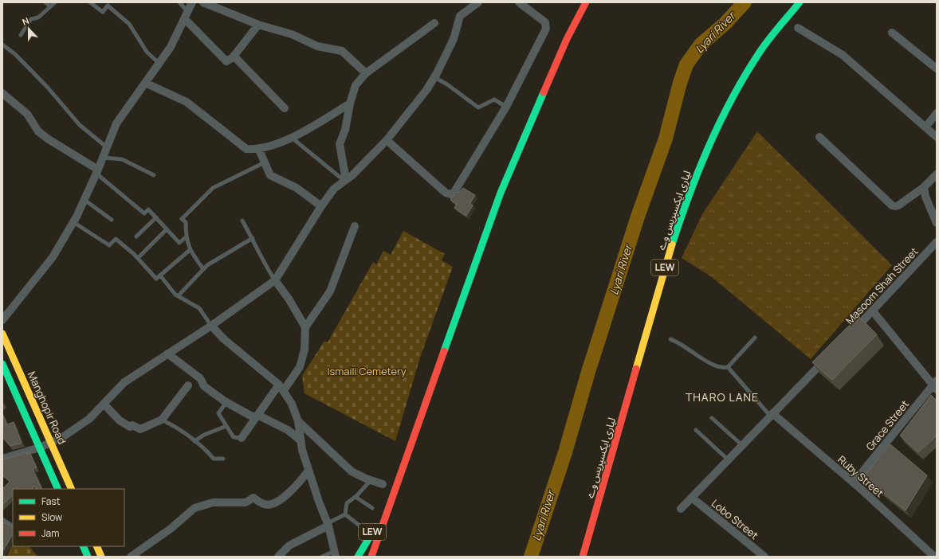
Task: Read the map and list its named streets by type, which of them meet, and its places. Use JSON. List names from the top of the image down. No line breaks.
{"streets":{"main road":["لیاری ایکسپریس وے","LEW","Manghopir Road"],"street":["Masoom Shah Street","Grace Street","Ruby Street","Lobo Street"]},"crossings":[["Grace Street","Ruby Street"]],"districts":["THARO LANE"],"water":["Lyari River"],"parks":["Ismaili Cemetery"],"legend":["Fast","Slow","Jam"],"north":"top"}
